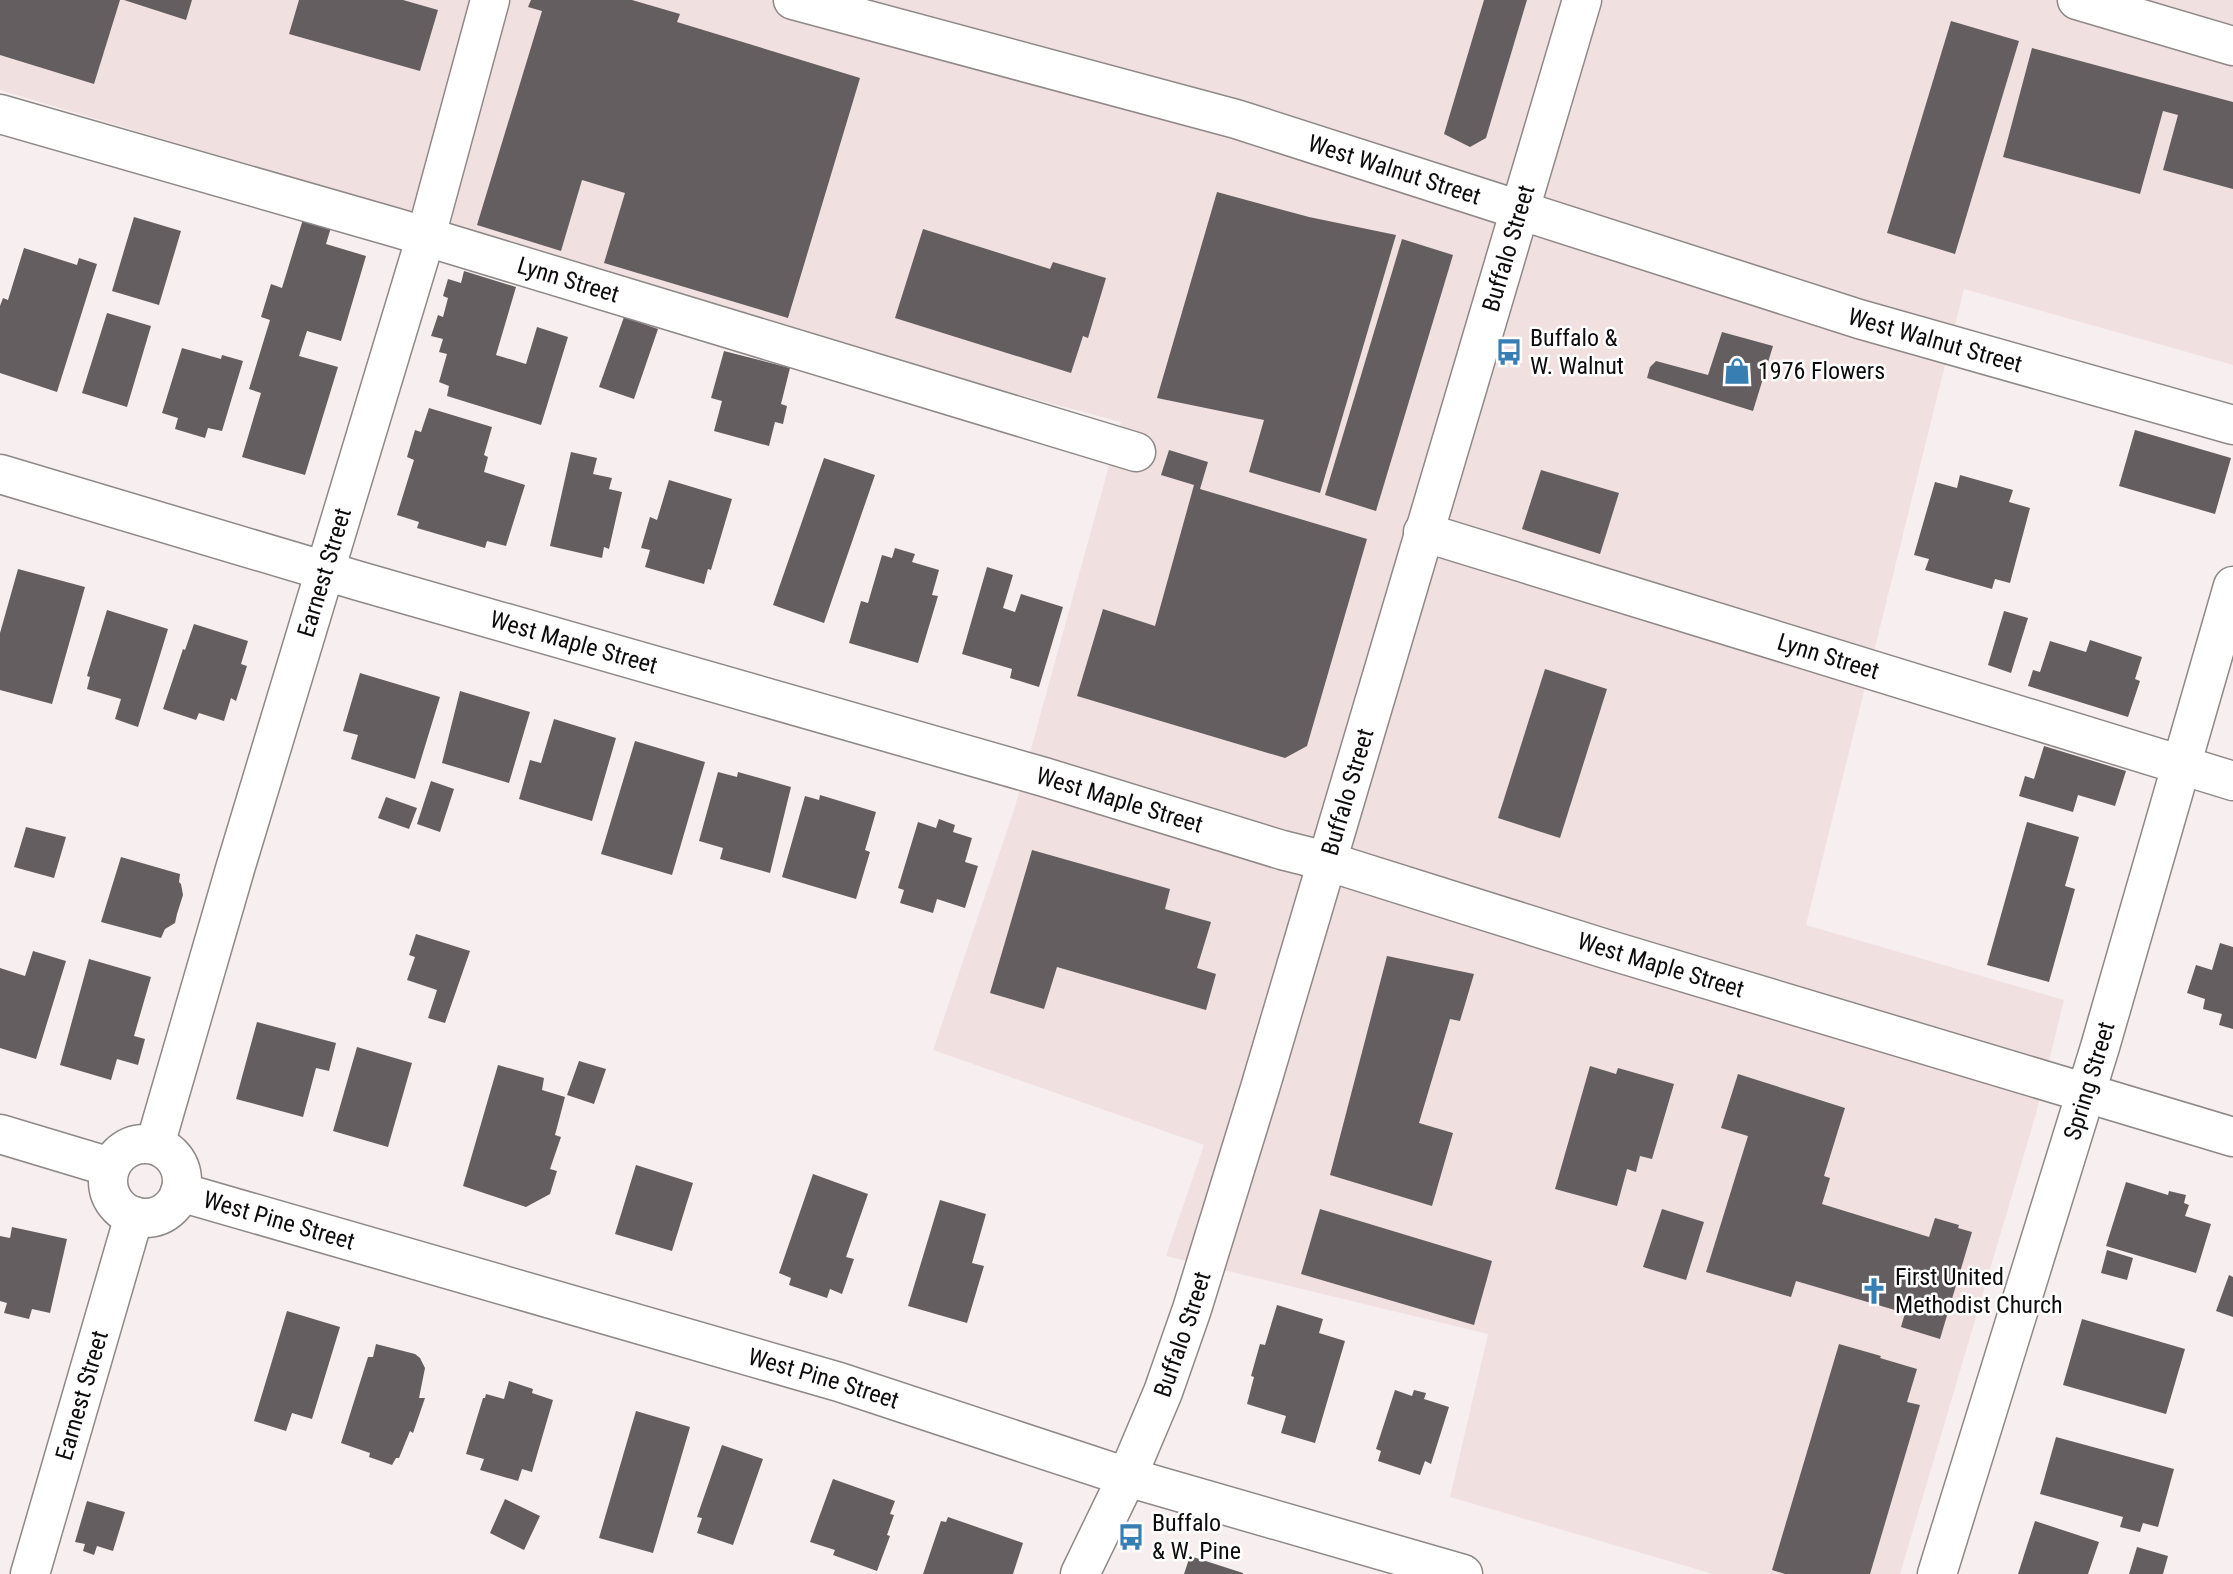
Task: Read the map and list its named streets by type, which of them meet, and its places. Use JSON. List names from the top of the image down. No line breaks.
{"streets":{"street":["West Walnut Street","Buffalo Street","Lynn Street","Earnest Street","West Maple Street","Spring Street","West Pine Street"]},"crossings":[["West Walnut Street","Buffalo Street"],["Buffalo Street","Lynn Street"],["Buffalo Street","West Maple Street"],["Buffalo Street","West Pine Street"],["Lynn Street","Earnest Street"],["Lynn Street","Spring Street"],["Earnest Street","West Maple Street"],["Earnest Street","West Pine Street"],["West Maple Street","Spring Street"]],"places":{"bus stop":["Buffalo & W. Walnut","Buffalo & W. Pine"],"shop":["1976 Flowers"],"church":["First United Methodist Church"]}}
